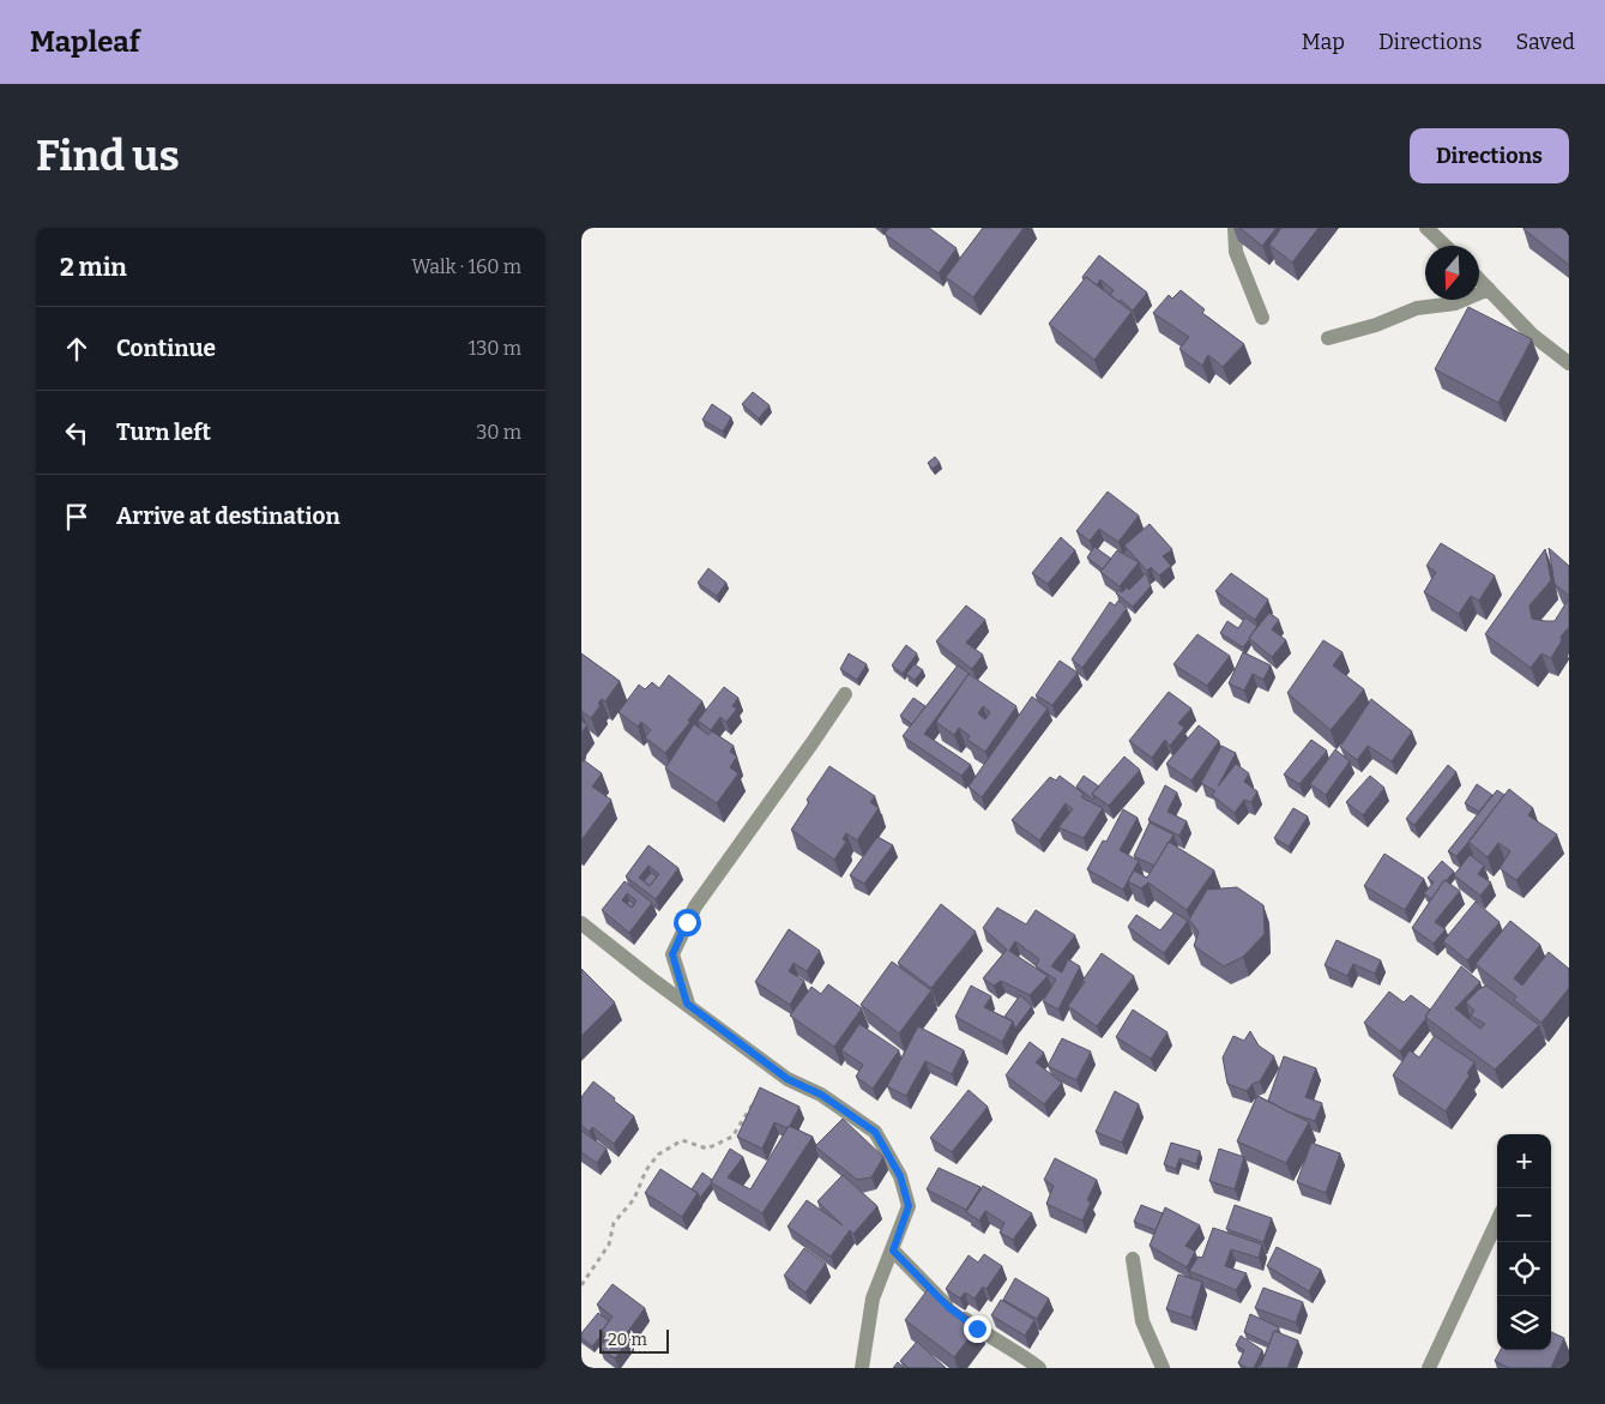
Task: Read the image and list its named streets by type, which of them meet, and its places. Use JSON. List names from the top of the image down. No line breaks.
{"scale_bar":"20 m","north":"bottom","page":{"header":"Mapleaf","nav":["Map","Directions","Saved"],"buttons":"Directions","title":"Find us","heading":["2 min","Walk · 160 m"],"list":[["Continue","130 m"],["Turn left","30 m"],"Arrive at destination"],"map_buttons":["+","−"],"scale":"20 m"}}
